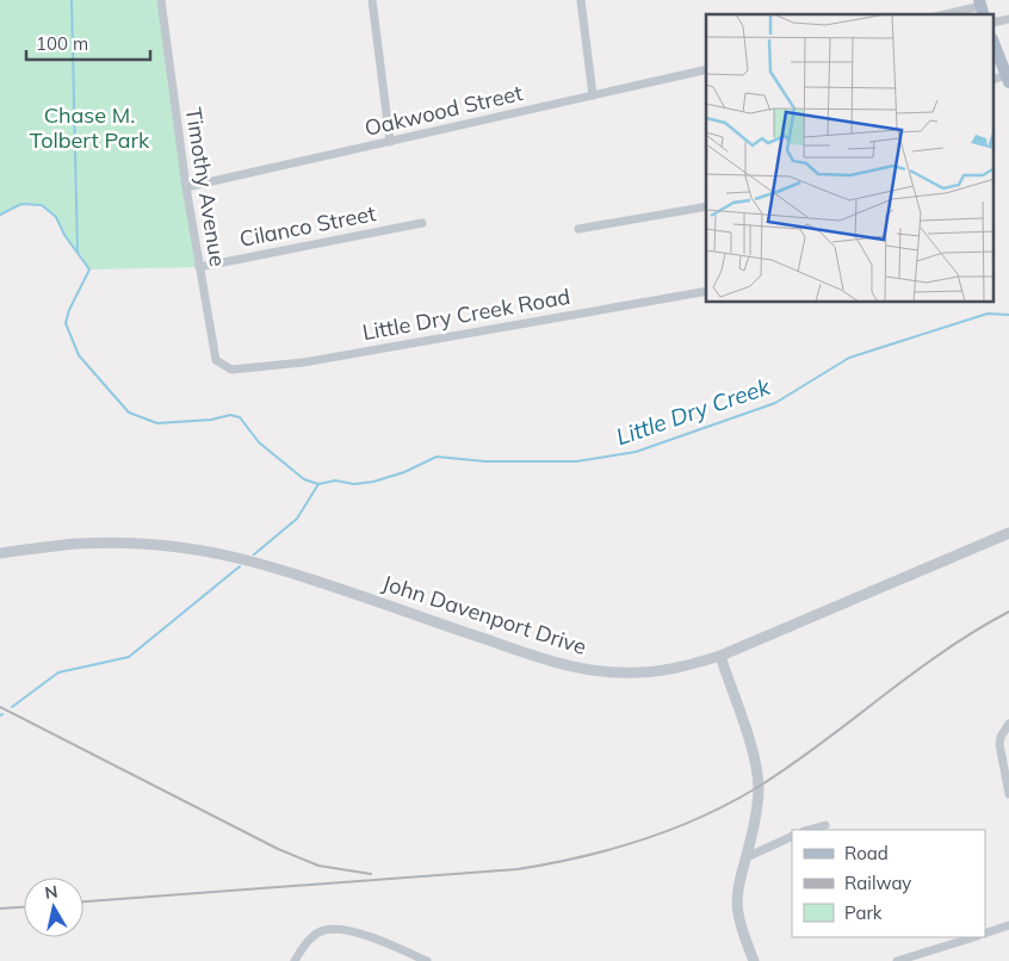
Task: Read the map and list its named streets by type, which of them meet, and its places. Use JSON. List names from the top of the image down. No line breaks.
{"streets":{"street":["Oakwood Street","Timothy Avenue","Cilanco Street","Little Dry Creek Road","John Davenport Drive"]},"crossings":[["Oakwood Street","Timothy Avenue"],["Timothy Avenue","Cilanco Street"],["Timothy Avenue","Little Dry Creek Road"]],"water":["Little Dry Creek"],"parks":["Chase M. Tolbert Park"],"legend":["Road","Railway","Park"],"scale_bar":"100 m","north":"top"}
